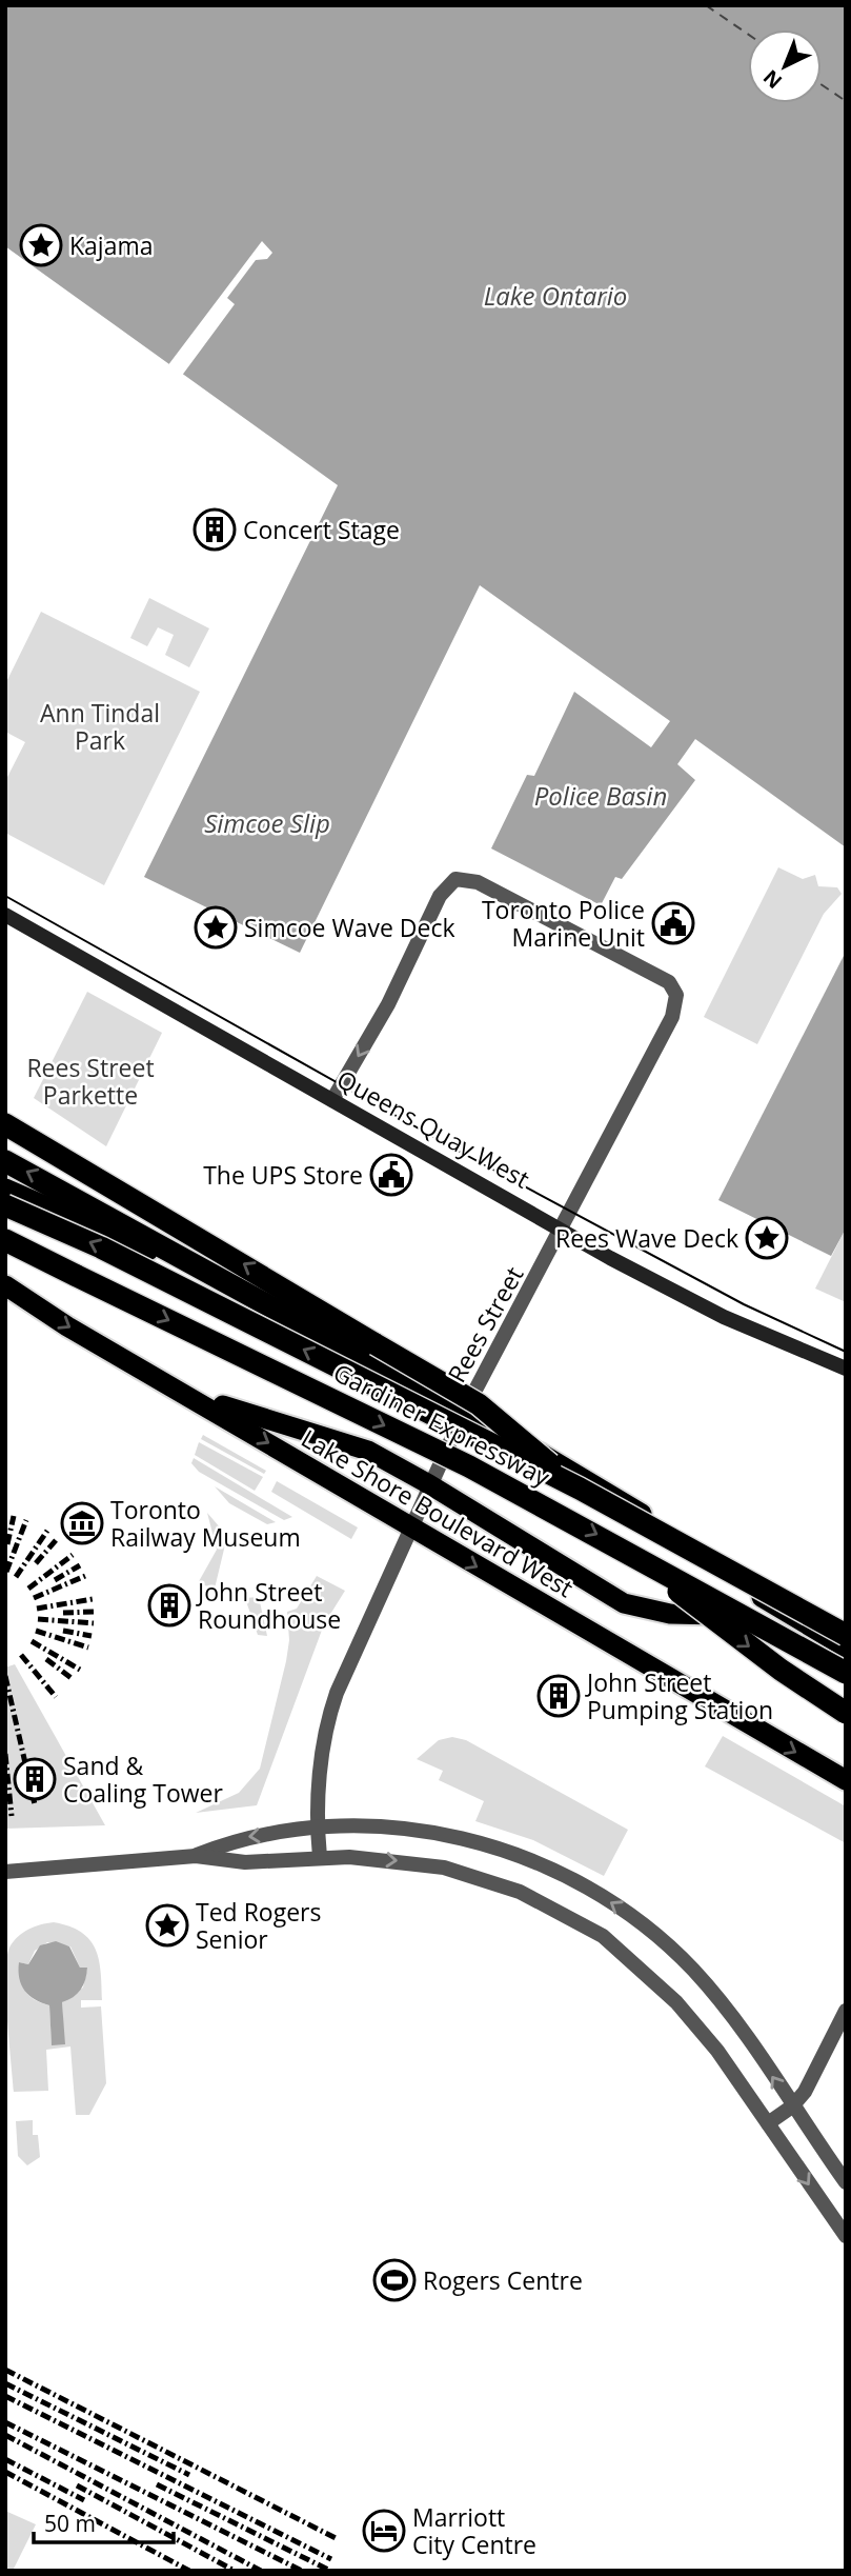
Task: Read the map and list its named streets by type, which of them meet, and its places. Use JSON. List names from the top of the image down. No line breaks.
{"streets":{"highway":["Gardiner Expressway","Lake Shore Boulevard West"],"main road":["Queens Quay West"],"street":["Rees Street"]},"crossings":[["Queens Quay West","Rees Street"],["Rees Street","Lake Shore Boulevard West"]],"water":["Lake Ontario","Police Basin","Simcoe Slip"],"parks":["Ann Tindal Park","Rees Street Parkette"],"places":{"place":["Kajama","Simcoe Wave Deck","Rees Wave Deck","Ted Rogers Senior"],"building":["Concert Stage","John Street Roundhouse","John Street Pumping Station","Sand & Coaling Tower"],"public building":["Toronto Police Marine Unit","The UPS Store"],"museum":["Toronto Railway Museum"],"sports":["Rogers Centre"],"hotel":["Marriott City Centre"]},"scale_bar":"50 m","north":"bottom left"}
